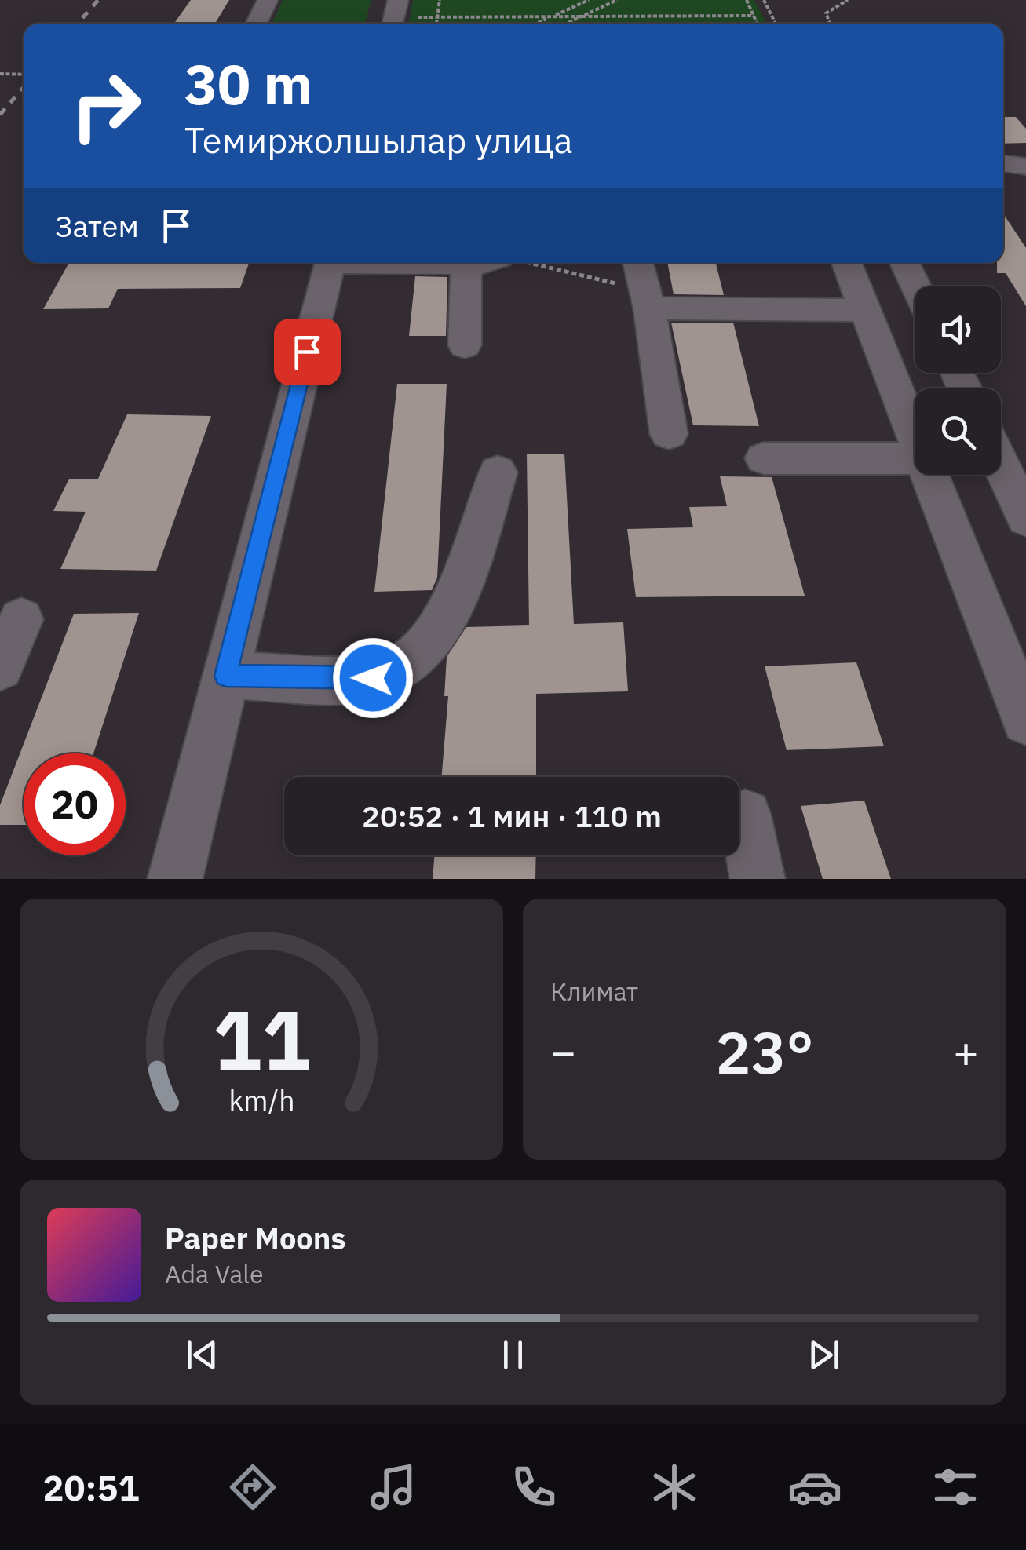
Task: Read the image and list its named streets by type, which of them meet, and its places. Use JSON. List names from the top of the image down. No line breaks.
{"page":{"turn":["30 m","Темиржолшылар улица"],"then":"Затем","limit":"20","trip":"20:52 · 1 мин · 110 m","tile":"Климат","heat":["−","23°","+"],"song":["Paper Moons","Ada Vale"],"tabs":"20:51","gauge":["11","km/h"]}}
